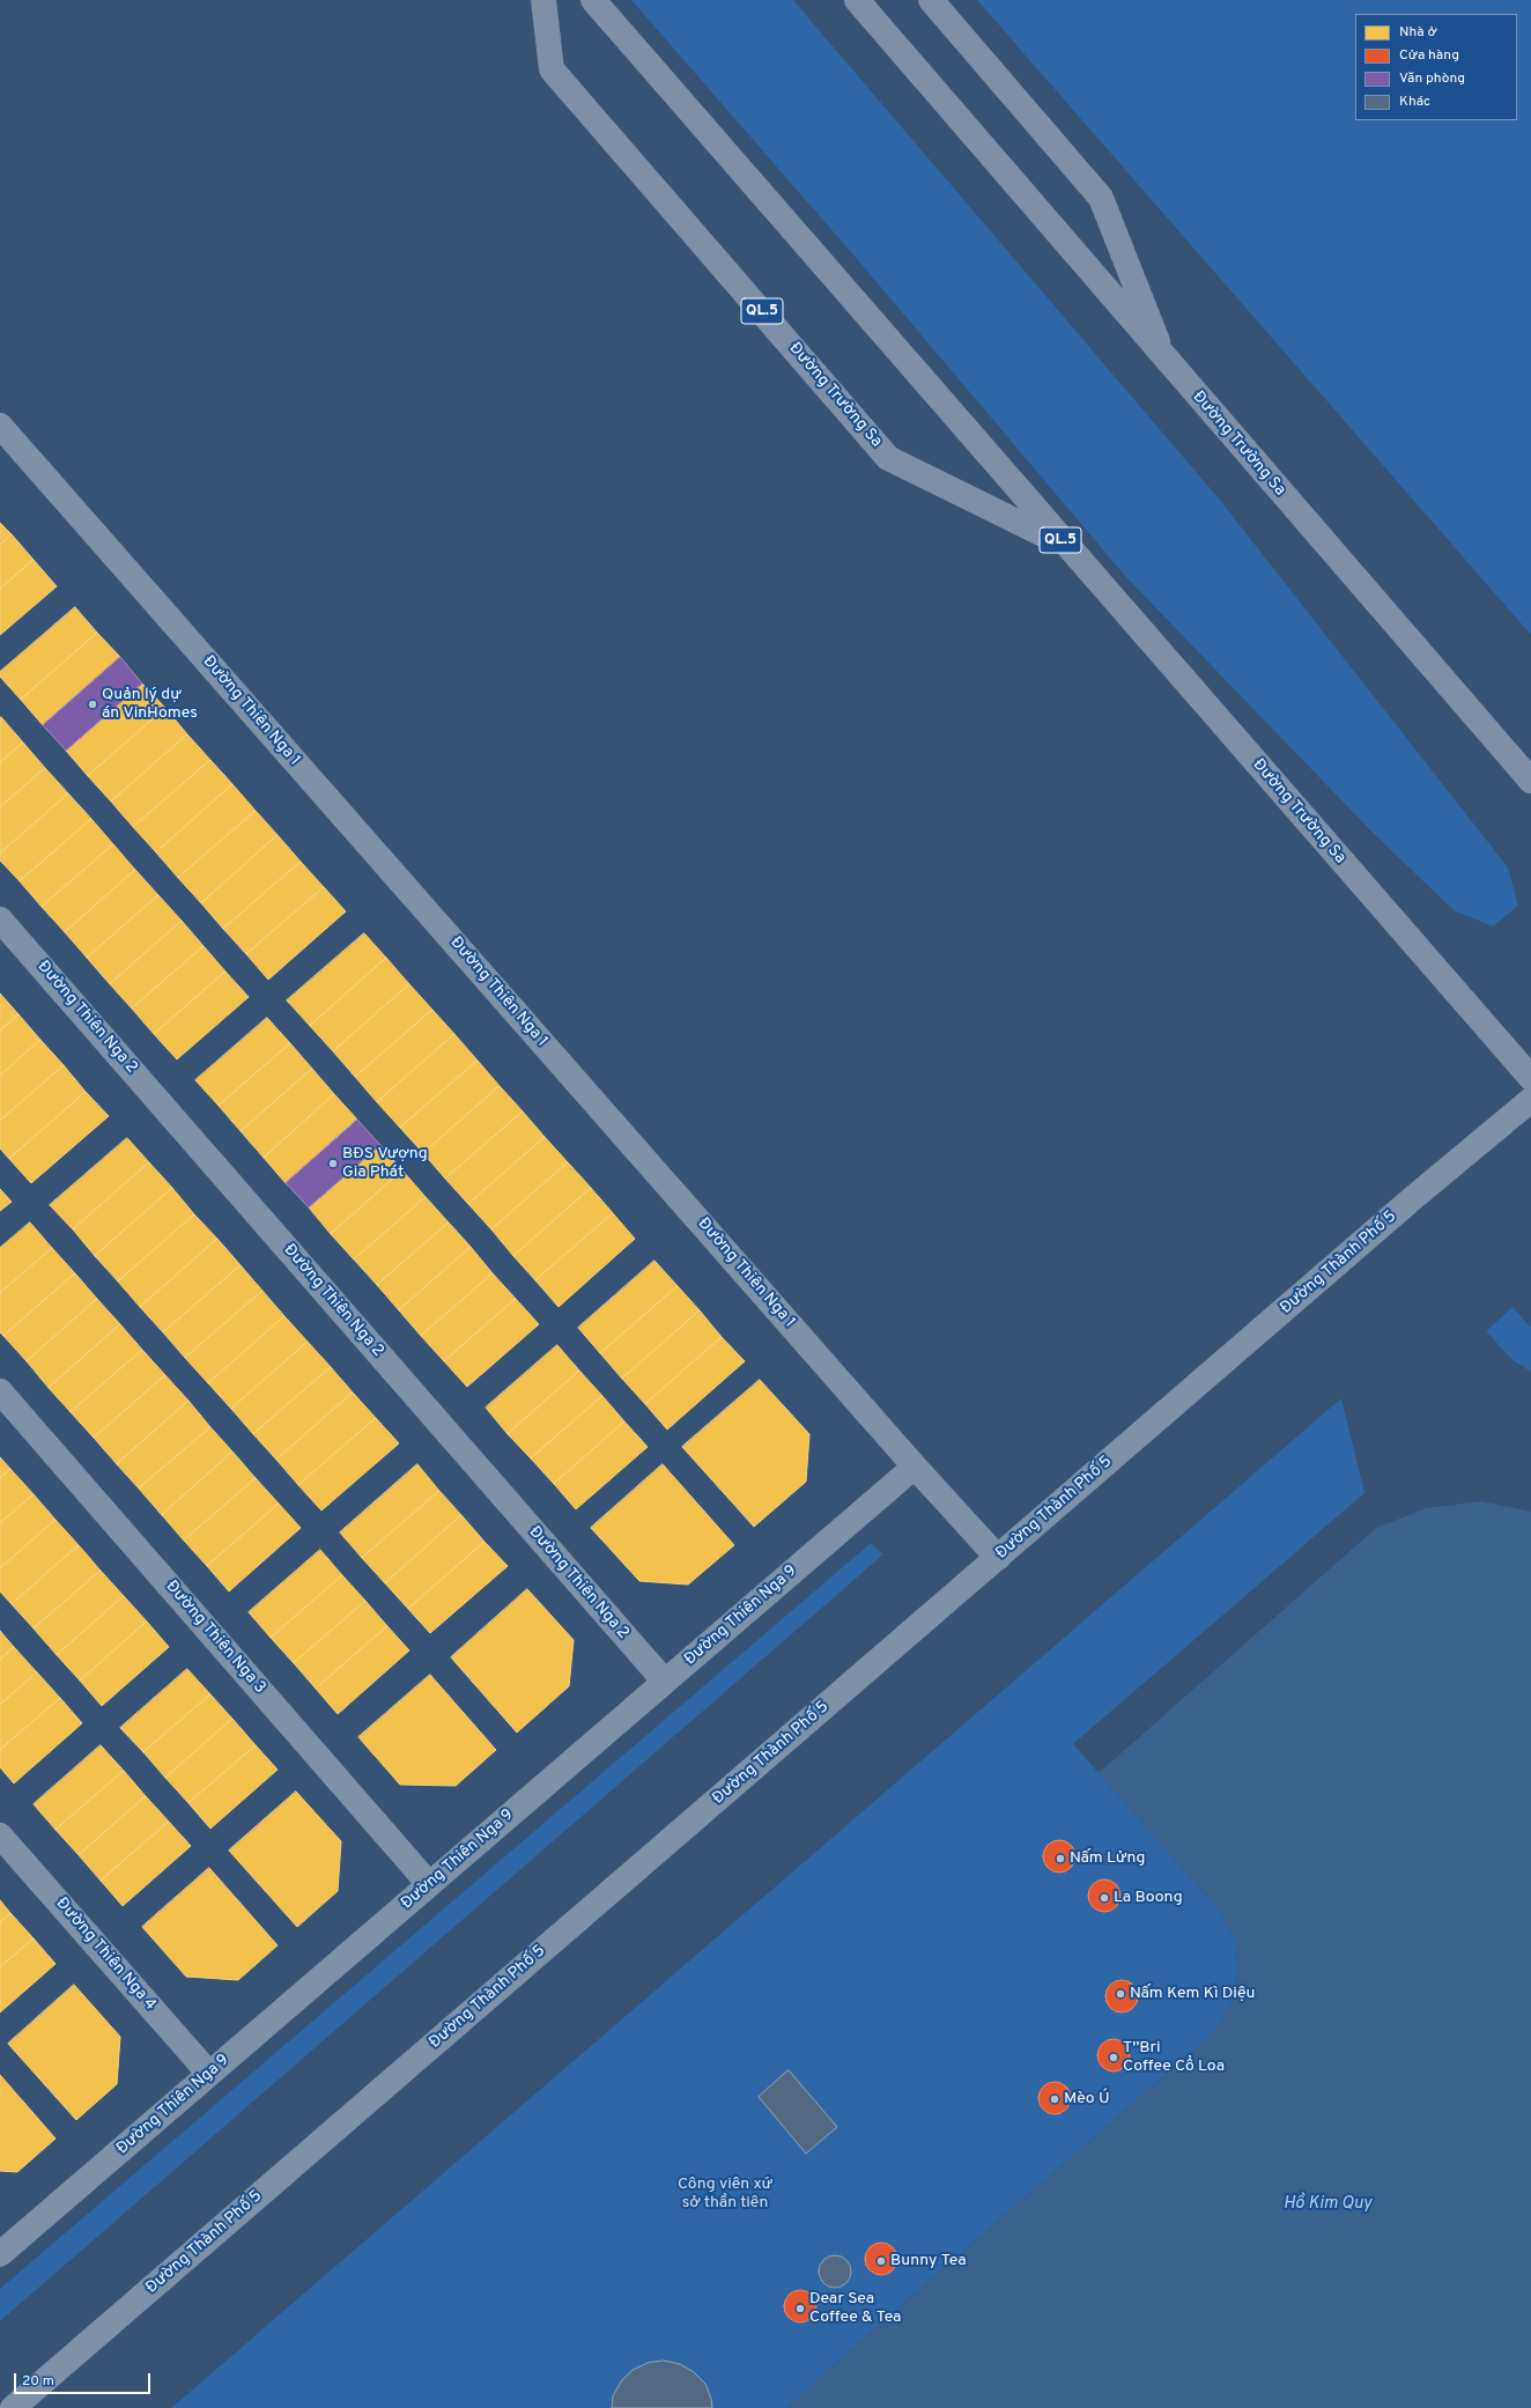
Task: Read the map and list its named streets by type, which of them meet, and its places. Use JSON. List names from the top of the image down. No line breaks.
{"streets":{"highway":["QL.5","Đường Trường Sa"],"street":["Đường Thiên Nga 1","Đường Thiên Nga 2","Đường Thành Phố 5","Đường Thiên Nga 9","Đường Thiên Nga 3","Đường Thiên Nga 4"]},"crossings":[["Đường Thiên Nga 1","Đường Thành Phố 5"],["Đường Thiên Nga 1","Đường Thiên Nga 9"],["Đường Thiên Nga 2","Đường Thiên Nga 9"],["Đường Thiên Nga 9","Đường Thiên Nga 3"],["Đường Thiên Nga 9","Đường Thiên Nga 4"]],"water":["Hồ Kim Quy"],"parks":["Công viên xứ sở thần tiên"],"places":["Quản lý dự án VinHomes","BĐS Vượng Gia Phát","Nấm Lửng","La Boong","Nấm Kem Kì Diệu","T'’Bri Coffee Cổ Loa","Mèo Ú","Bunny Tea","Dear Sea Coffee & Tea"],"legend":["Nhà ở","Cửa hàng","Văn phòng","Khác"],"scale_bar":"20 m"}
